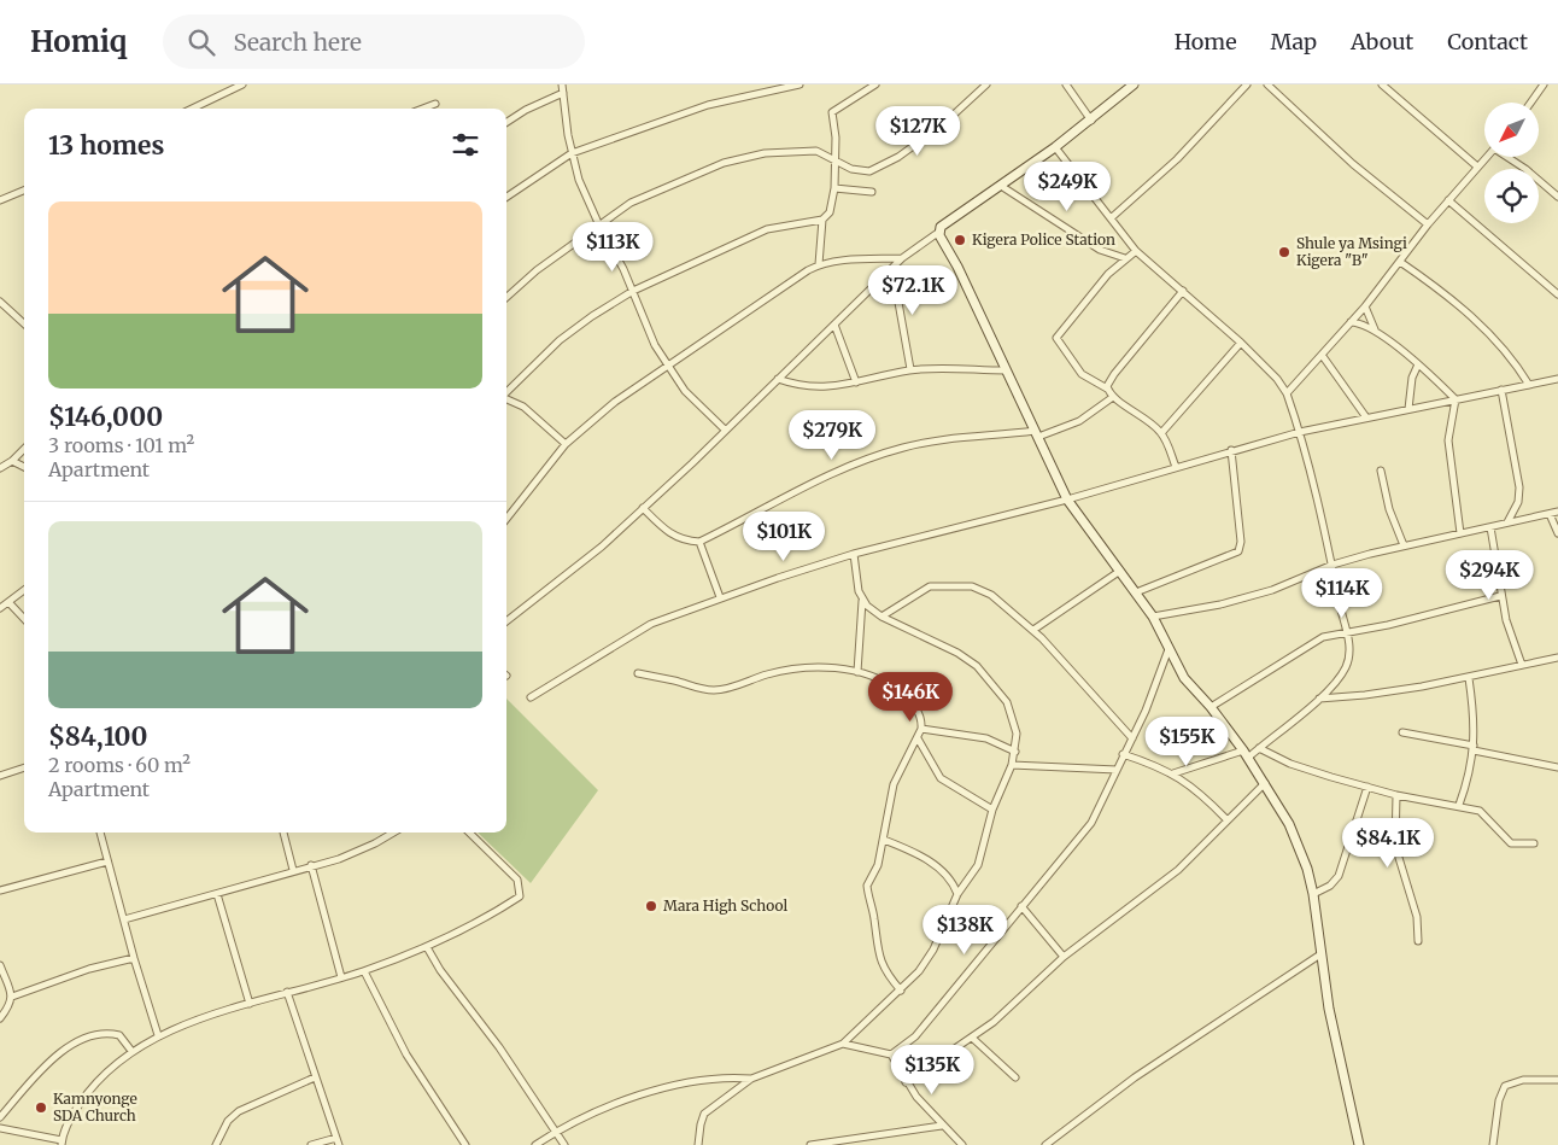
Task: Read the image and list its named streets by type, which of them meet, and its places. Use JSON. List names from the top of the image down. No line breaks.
{"places":["Kigera Police Station","Shule ya Msingi Kigera \"B\"","Mara High School","Kamnyonge SDA Church"],"north":"bottom left","page":{"header":"Homiq","search":"Search here","nav":["Home","Map","About","Contact"],"price":["$127K","$249K","$113K","$72.1K","$279K","$101K","$294K","$114K","$146K","$155K","$84.1K","$138K","$135K"],"heading":"13 homes","list":[{"name":"$146,000","note":"3 rooms · 101 m² · Apartment"},{"name":"$84,100","note":"2 rooms · 60 m² · Apartment"}]}}
